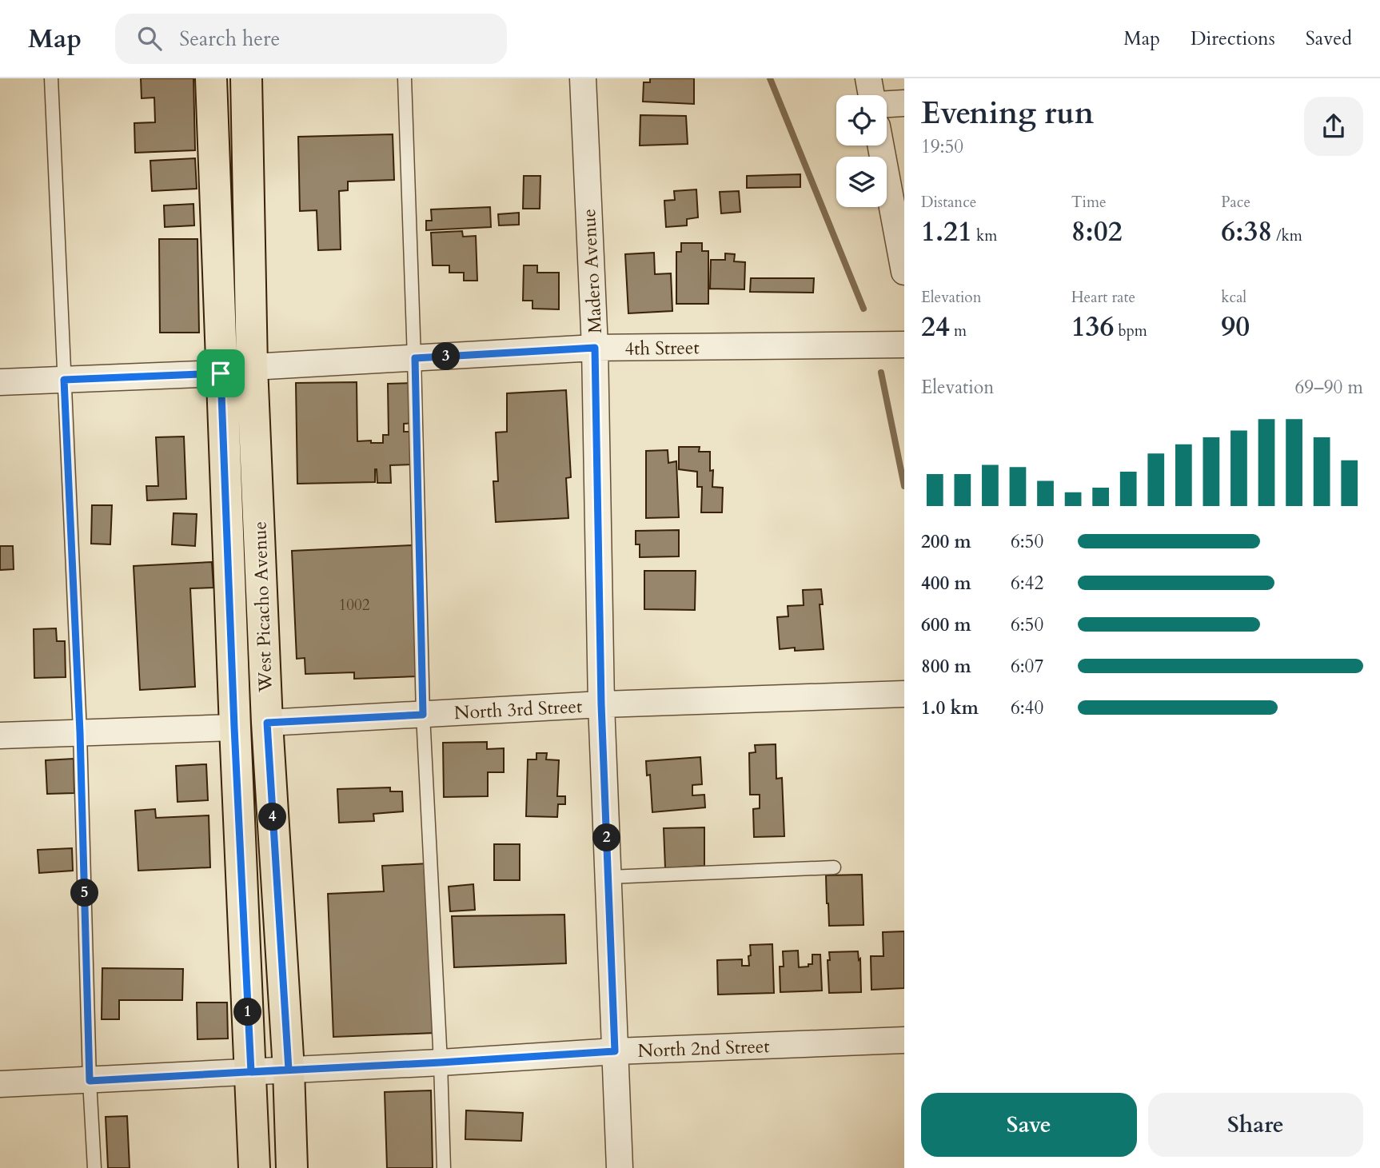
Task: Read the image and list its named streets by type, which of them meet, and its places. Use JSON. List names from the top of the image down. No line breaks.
{"streets":{"main road":["West Picacho Avenue"],"street":["Madero Avenue","4th Street","North 3rd Street","North 2nd Street"]},"crossings":[["Madero Avenue","4th Street"],["Madero Avenue","North 3rd Street"],["Madero Avenue","North 2nd Street"],["4th Street","West Picacho Avenue"],["West Picacho Avenue","North 3rd Street"],["West Picacho Avenue","North 2nd Street"]],"house_numbers":["1002"],"page":{"header":"Map","search":"Search here","nav":["Map","Directions","Saved"],"heading":["Evening run","19:50"],"stats":[["Distance","1.21 km"],["Time","8:02"],["Pace","6:38 /km"],["Elevation","24 m"],["Heart rate","136 bpm"],["kcal","90"]],"pins":["3","4","2","5","1"],"chart":["Elevation","69–90 m"],"list":[{"name":"200 m","note":"6:50"},{"name":"400 m","note":"6:42"},{"name":"600 m","note":"6:50"},{"name":"800 m","note":"6:07"},{"name":"1.0 km","note":"6:40"}],"buttons":["Save","Share"]}}
